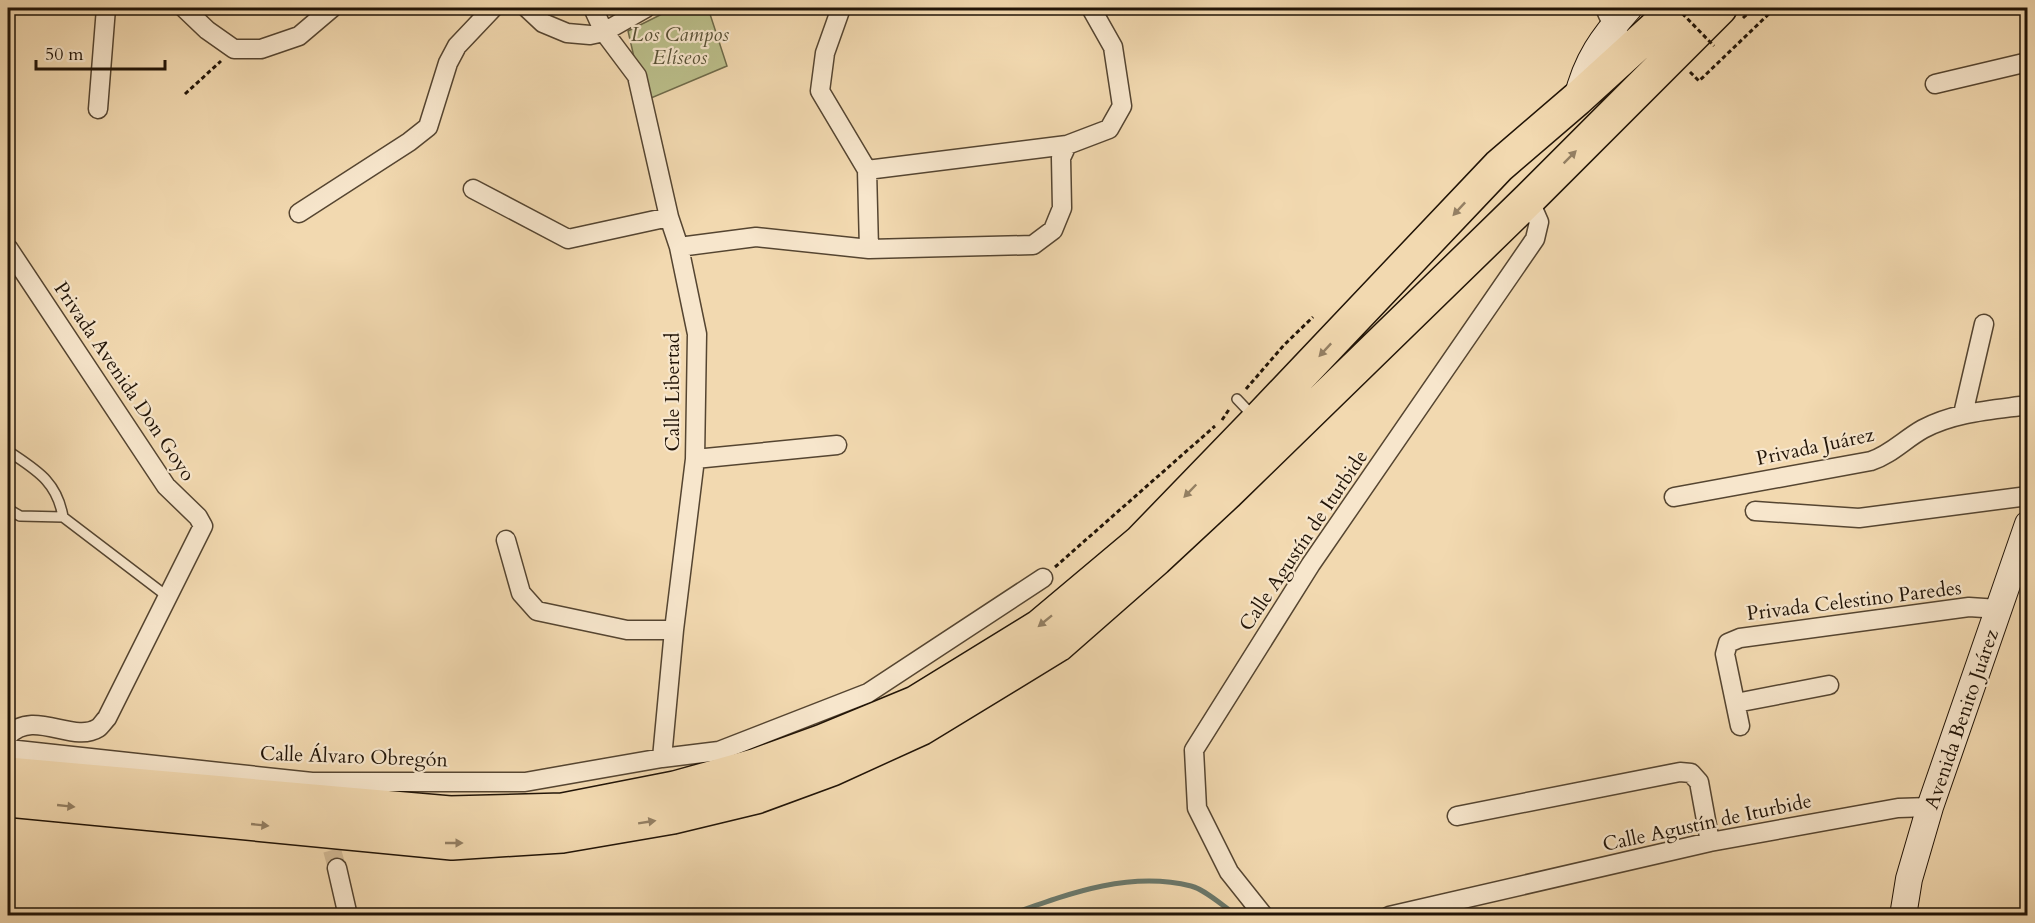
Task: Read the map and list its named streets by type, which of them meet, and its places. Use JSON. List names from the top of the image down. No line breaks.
{"streets":{"main road":["Avenida Benito Juárez"],"street":["Privada Avenida Don Goyo","Calle Libertad","Privada Juárez","Calle Agustín de Iturbide","Privada Celestino Paredes","Calle Álvaro Obregón"]},"crossings":[["Calle Libertad","Calle Álvaro Obregón"],["Calle Agustín de Iturbide","Avenida Benito Juárez"],["Privada Celestino Paredes","Avenida Benito Juárez"]],"parks":["Los Campos Elíseos"],"scale_bar":"50 m"}
